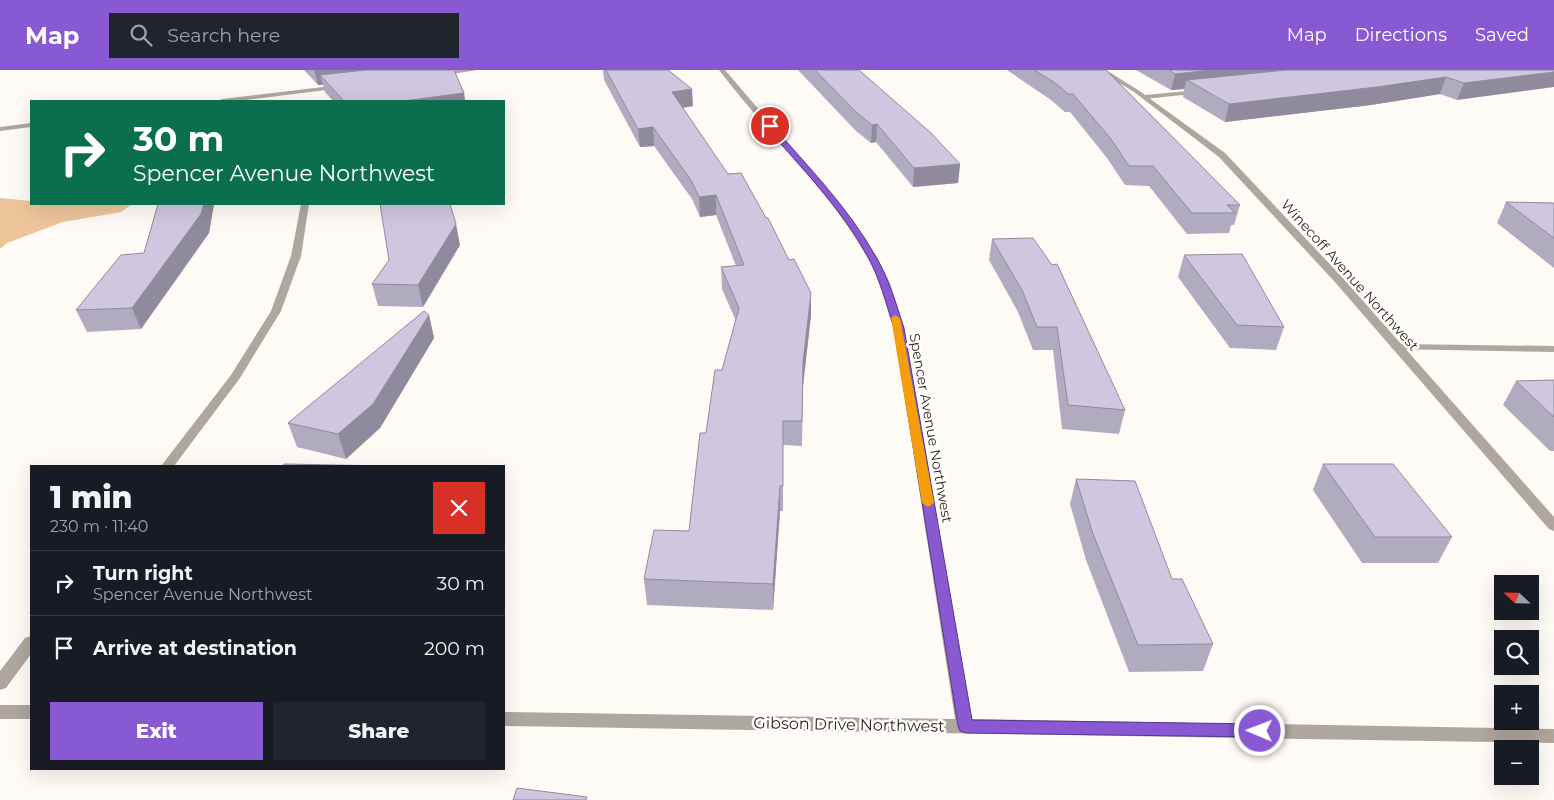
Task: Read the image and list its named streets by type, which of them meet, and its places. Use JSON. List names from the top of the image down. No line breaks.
{"streets":{"street":["Winecoff Avenue Northwest","Spencer Avenue Northwest","Gibson Drive Northwest"]},"crossings":[["Spencer Avenue Northwest","Gibson Drive Northwest"]],"north":"left","page":{"header":"Map","search":"Search here","nav":["Map","Directions","Saved"],"turn":["30 m","Spencer Avenue Northwest"],"heading":["1 min","230 m · 11:40"],"list":[{"name":"Turn right","note":"Spencer Avenue Northwest","value":"30 m"},{"name":"Arrive at destination","value":"200 m"}],"map_buttons":["+","−"],"buttons":["Exit","Share"]}}
